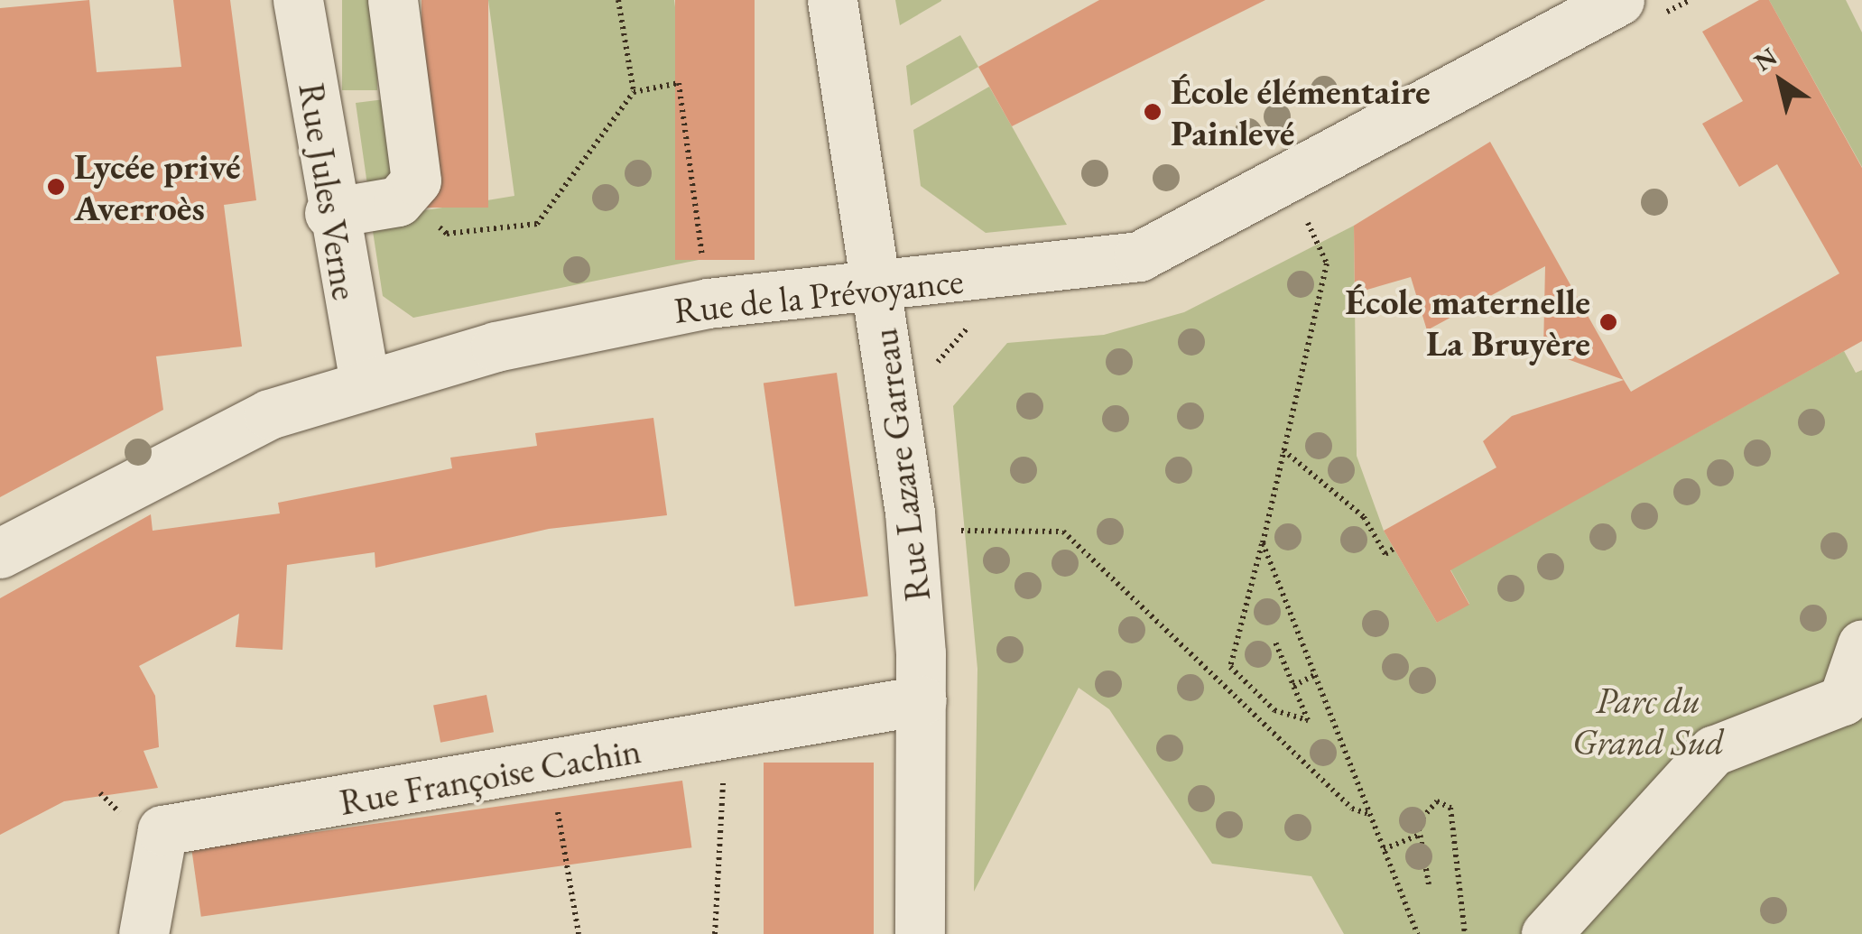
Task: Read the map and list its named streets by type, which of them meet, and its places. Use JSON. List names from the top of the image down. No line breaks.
{"streets":{"street":["Rue Jules Verne","Rue de la Prévoyance","Rue Lazare Garreau","Rue Françoise Cachin"]},"crossings":[["Rue Jules Verne","Rue de la Prévoyance"],["Rue de la Prévoyance","Rue Lazare Garreau"],["Rue Lazare Garreau","Rue Françoise Cachin"]],"parks":["Parc du Grand Sud"],"places":["École élémentaire Painlevé","Lycée privé Averroès","École maternelle La Bruyère"],"north":"top left"}
